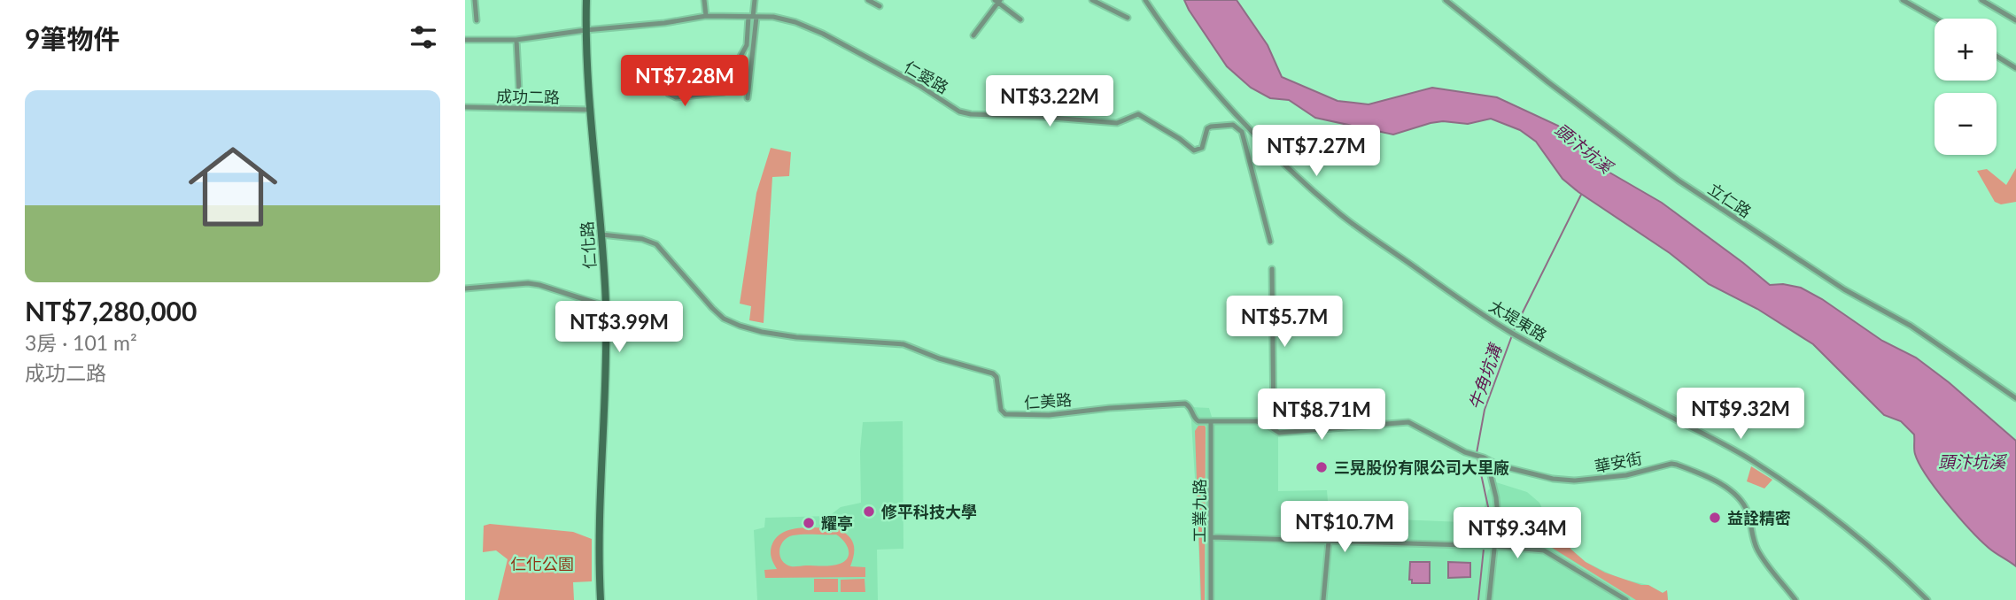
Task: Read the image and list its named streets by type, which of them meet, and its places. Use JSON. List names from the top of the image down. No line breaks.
{"streets":{"main road":["仁化路"],"street":["仁愛路","成功二路","立仁路","太堤東路","仁美路","華安街","工業九路"]},"crossings":[["仁愛路","仁化路"],["成功二路","仁化路"],["仁化路","仁美路"],["仁美路","工業九路"]],"water":["頭汴坑溪","牛角坑溝"],"parks":["仁化公園"],"places":["三晃股份有限公司大里廠","修平科技大學","益詮精密","耀亭"],"page":{"heading":"9筆物件","map_buttons":["+","−"],"price":["NT$7.28M","NT$3.22M","NT$7.27M","NT$5.7M","NT$3.99M","NT$9.32M","NT$8.71M","NT$10.7M","NT$9.34M"],"list":[{"name":"NT$7,280,000","note":"3房 · 101 m² · 成功二路"}]}}
